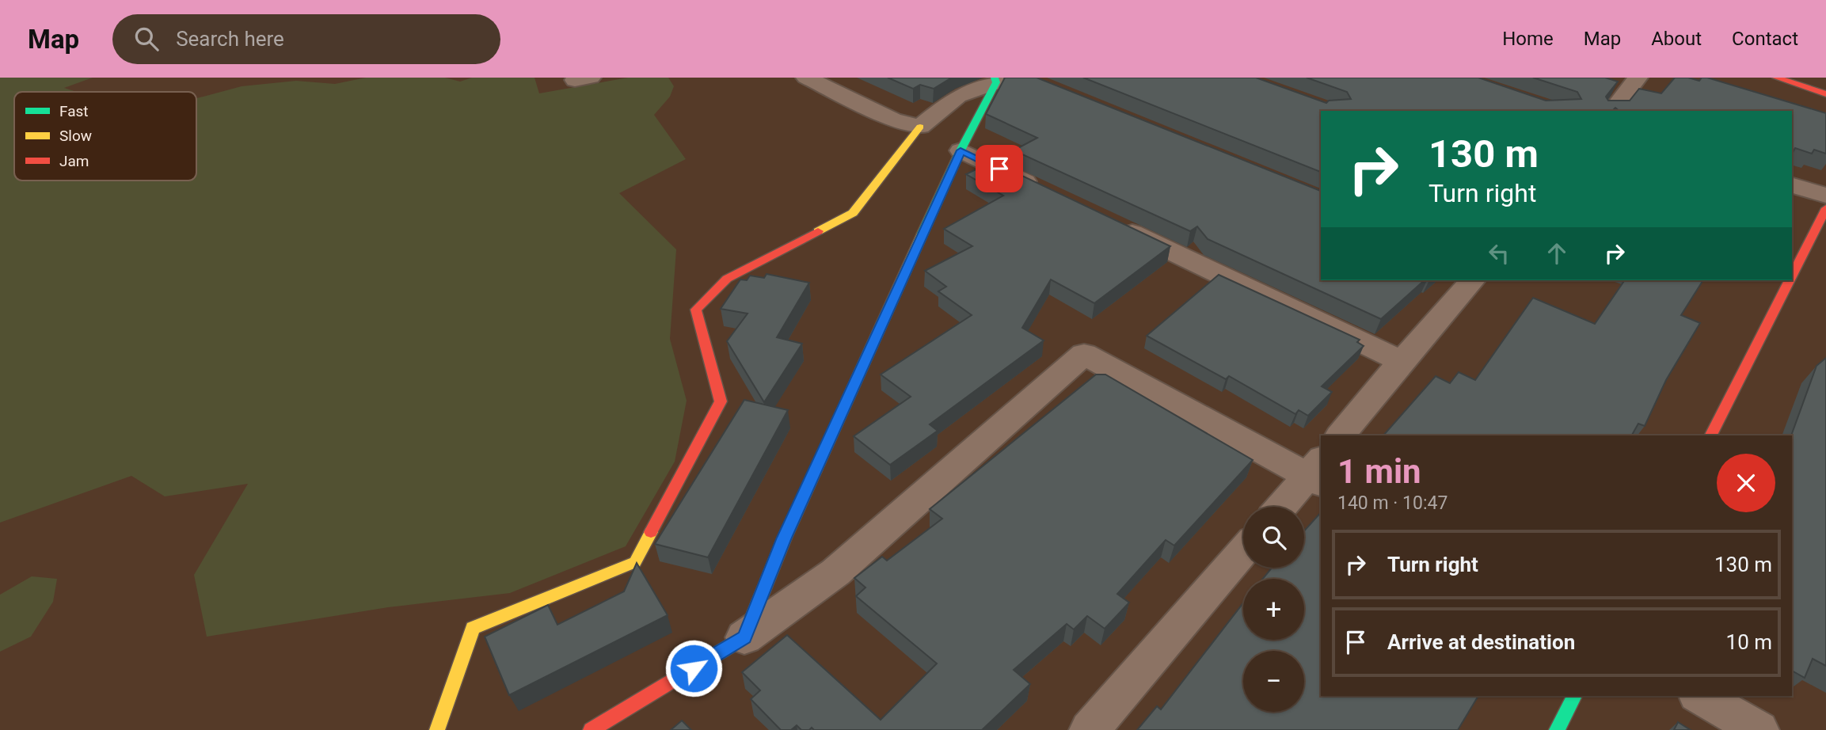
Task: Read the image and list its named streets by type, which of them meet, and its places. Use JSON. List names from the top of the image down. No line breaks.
{"legend":["Fast","Slow","Jam"],"page":{"header":"Map","search":"Search here","nav":["Home","Map","About","Contact"],"turn":["130 m","Turn right"],"heading":["1 min","140 m · 10:47"],"map_buttons":["+","−"],"list":[{"name":"Turn right","value":"130 m"},{"name":"Arrive at destination","value":"10 m"}]}}
